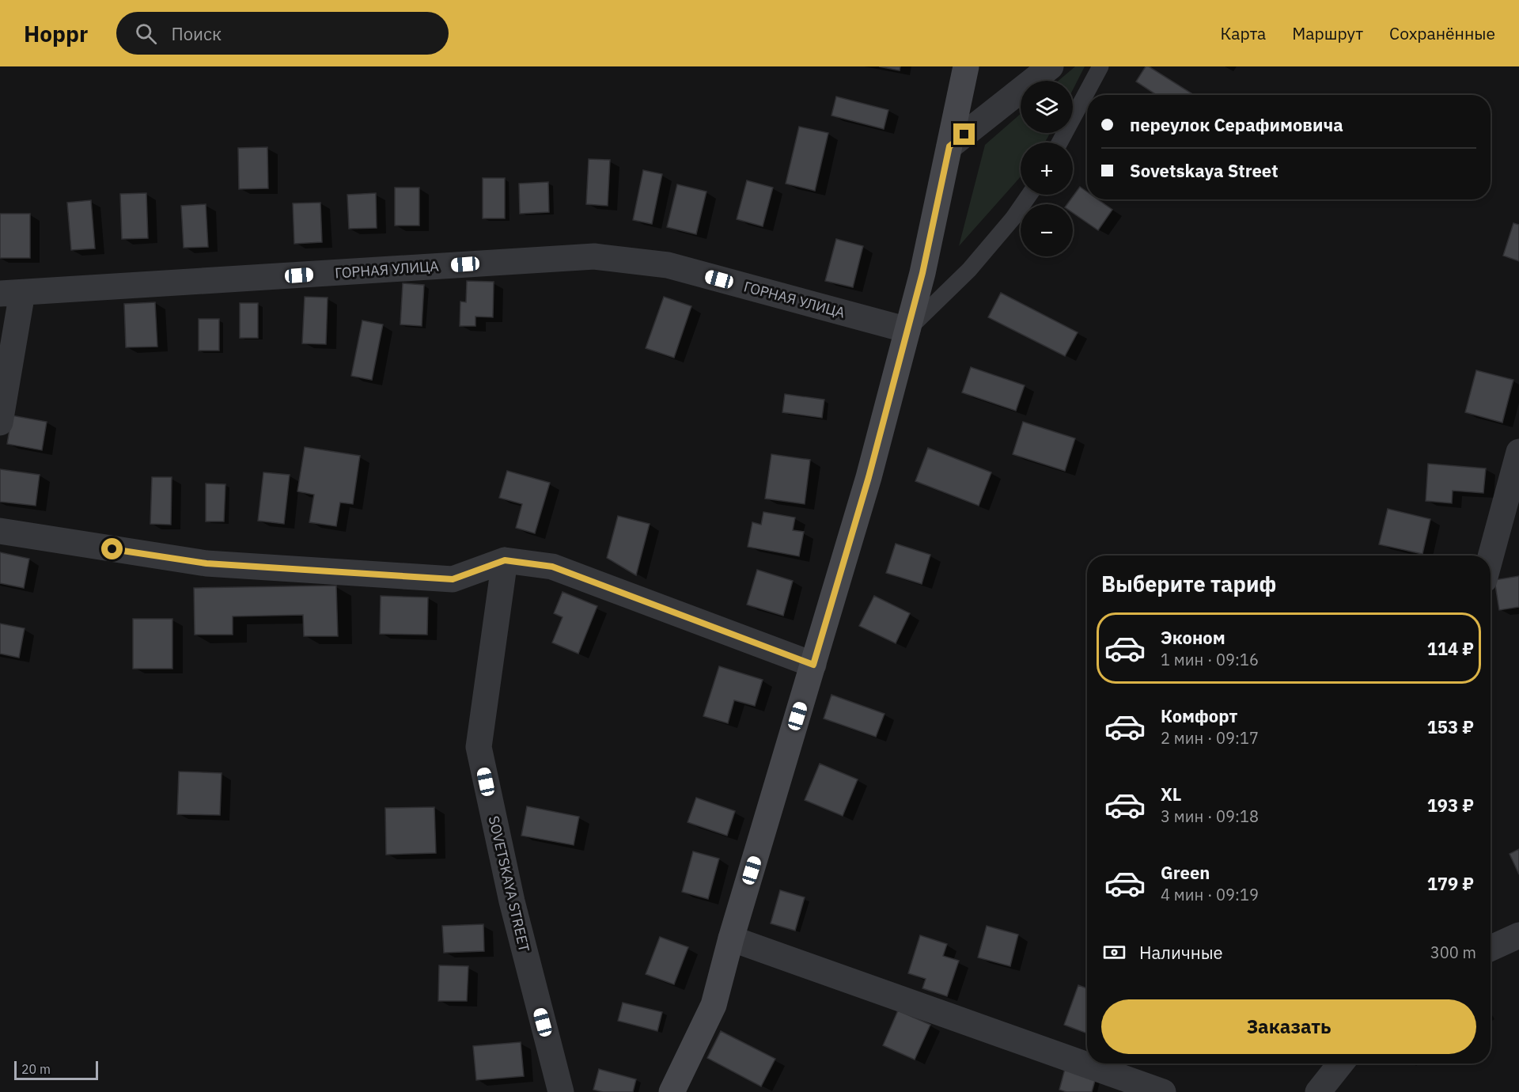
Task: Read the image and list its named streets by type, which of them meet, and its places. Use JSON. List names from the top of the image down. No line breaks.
{"streets":{"street":["ГОРНАЯ УЛИЦА","SOVETSKAYA STREET"]},"scale_bar":"20 m","page":{"header":"Hoppr","search":"Поиск","nav":["Карта","Маршрут","Сохранённые"],"map_buttons":["+","−"],"banner":["переулок Серафимовича","Sovetskaya Street"],"heading":"Выберите тариф","list":[{"name":"Эконом","note":"1 мин · 09:16","value":"114 ₽"},{"name":"Комфорт","note":"2 мин · 09:17","value":"153 ₽"},{"name":"XL","note":"3 мин · 09:18","value":"193 ₽"},{"name":"Green","note":"4 мин · 09:19","value":"179 ₽"}],"pay":["Наличные","300 m"],"buttons":"Заказать","scale":"20 m"}}
